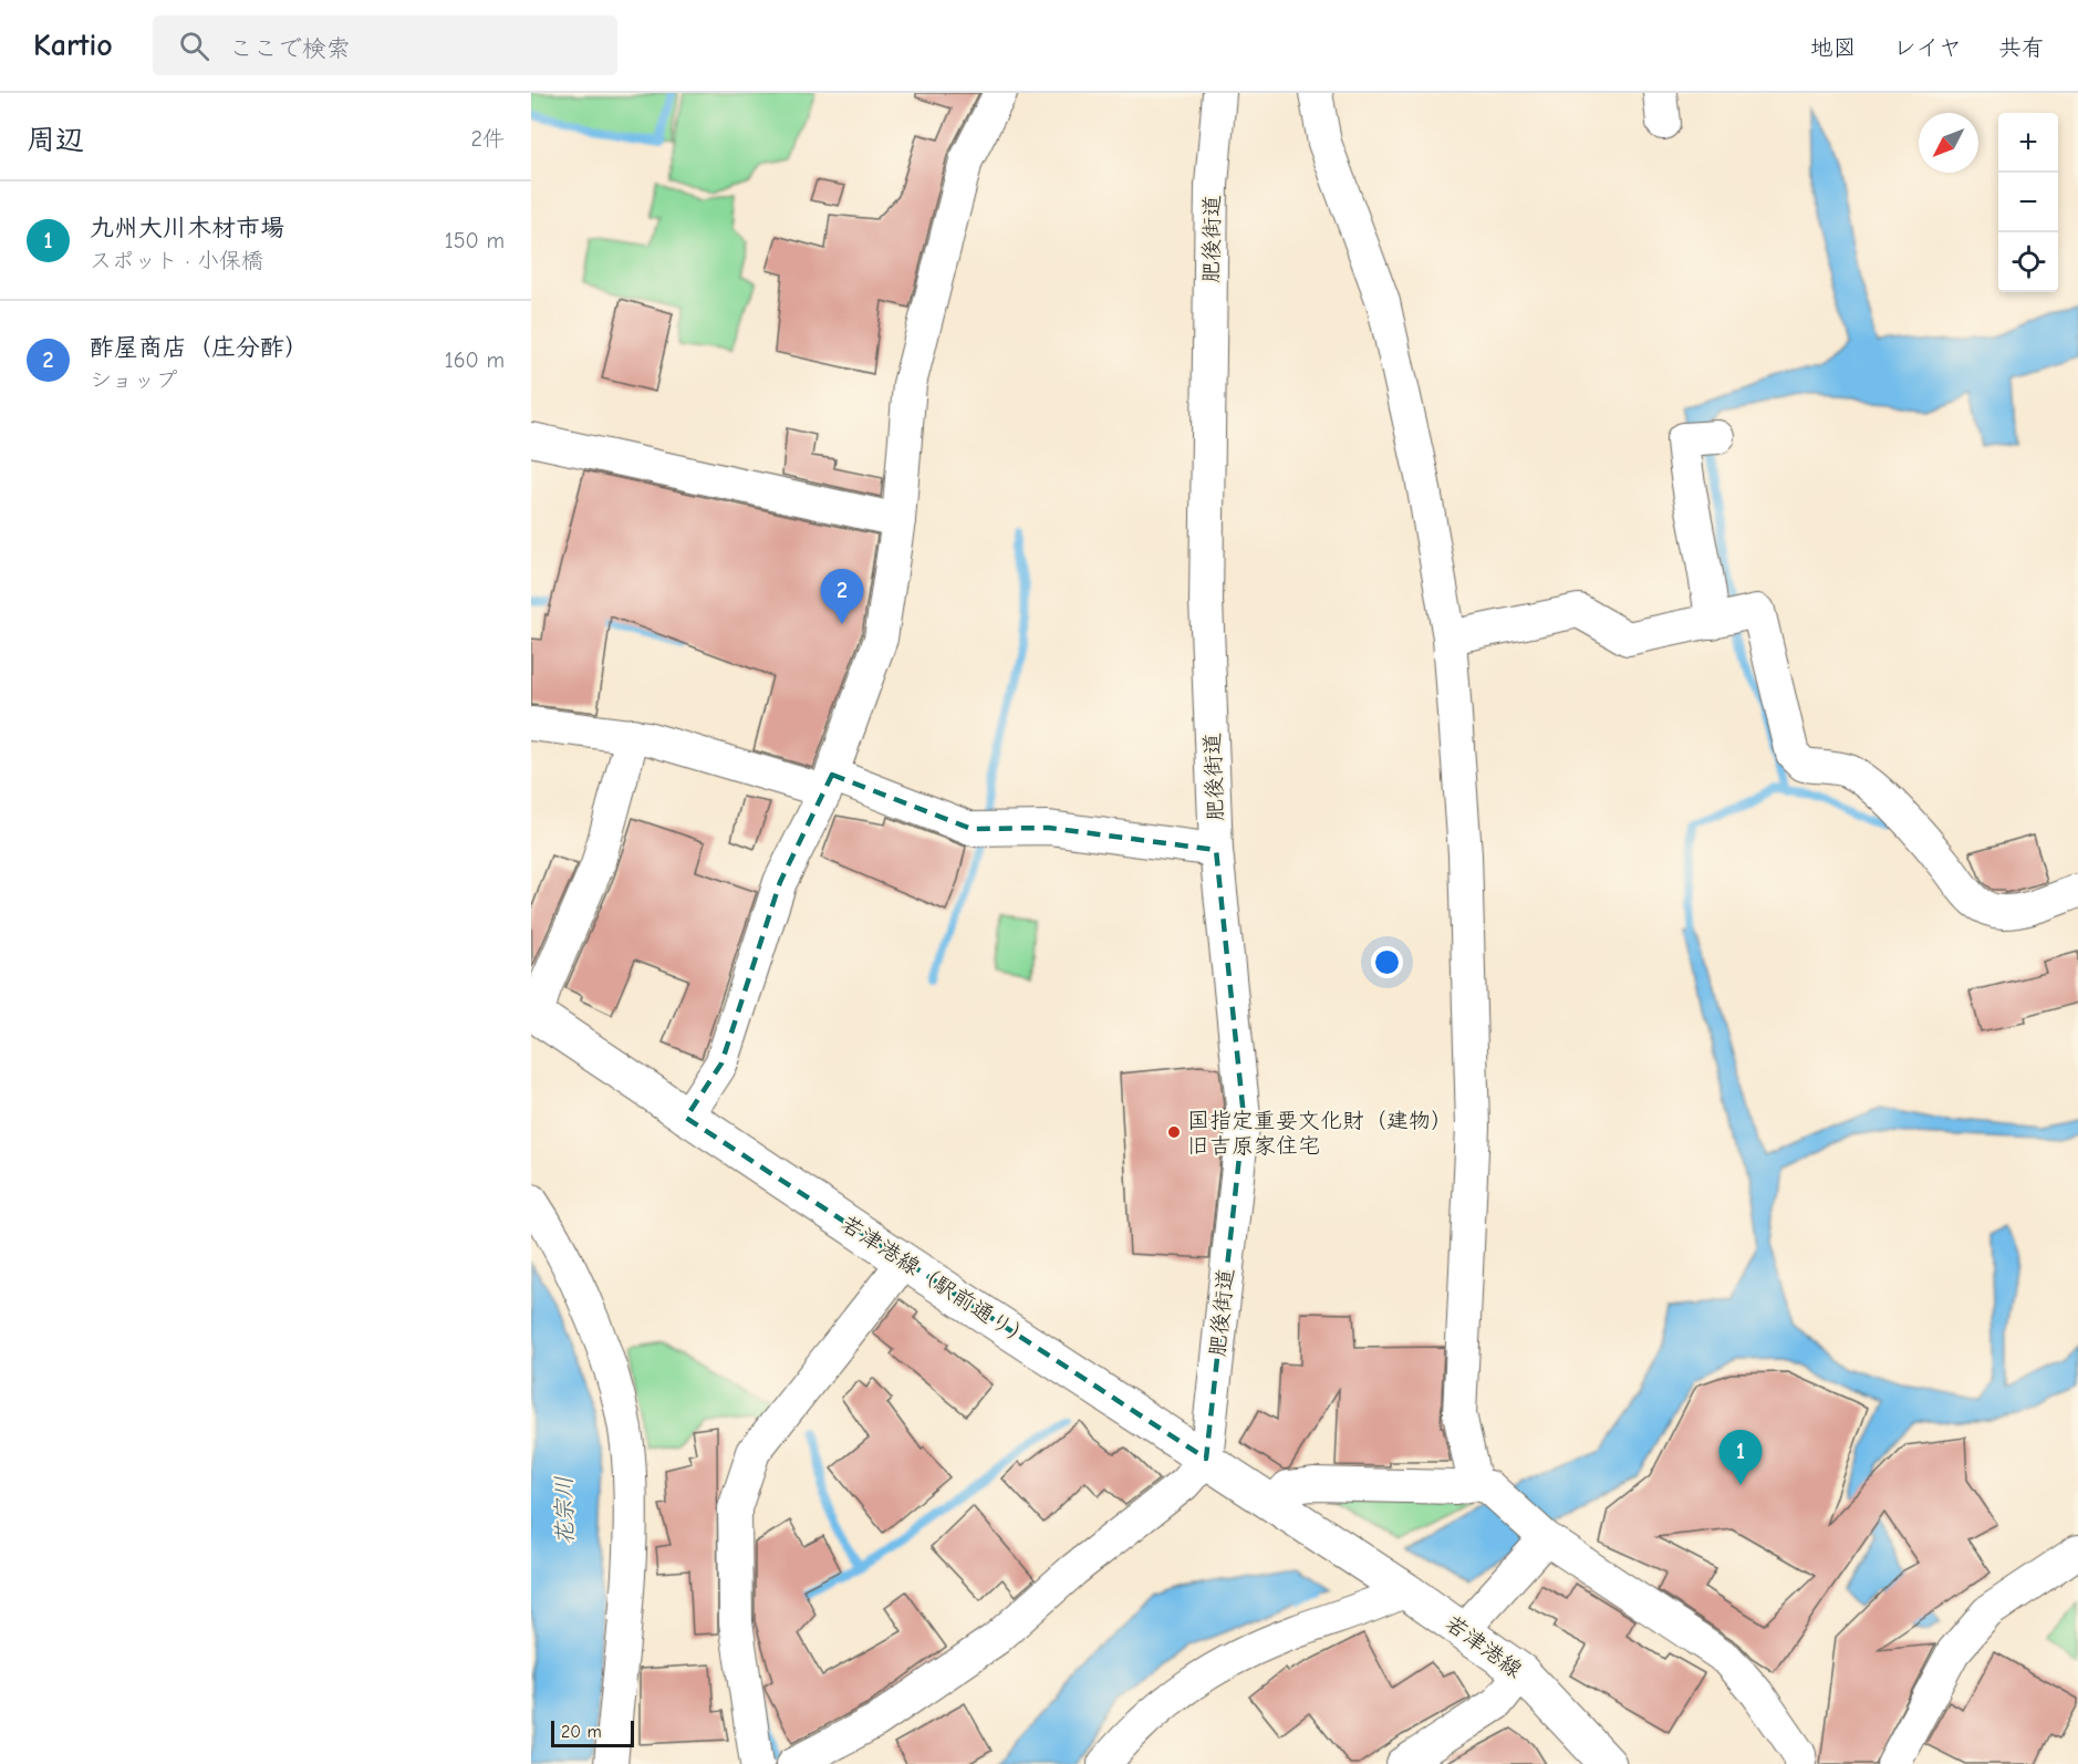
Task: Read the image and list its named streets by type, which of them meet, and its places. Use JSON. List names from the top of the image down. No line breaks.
{"streets":{"main road":["若津港線（駅前通り）","若津港線"],"street":["肥後街道"]},"crossings":[["肥後街道","若津港線（駅前通り）"],["若津港線（駅前通り）","若津港線"]],"water":["花宗川"],"places":["国指定重要文化財（建物） 旧吉原家住宅"],"scale_bar":"20 m","north":"bottom left","page":{"header":"Kartio","search":"ここで検索","nav":["地図","レイヤ","共有"],"heading":["周辺","2件"],"map_buttons":["+","−"],"list":[{"mark":"1","name":"九州大川木材市場","note":"スポット · 小保橋","value":"150 m"},{"mark":"2","name":"酢屋商店（庄分酢）","note":"ショップ","value":"160 m"}],"pins":["2","1"],"scale":"20 m"}}
